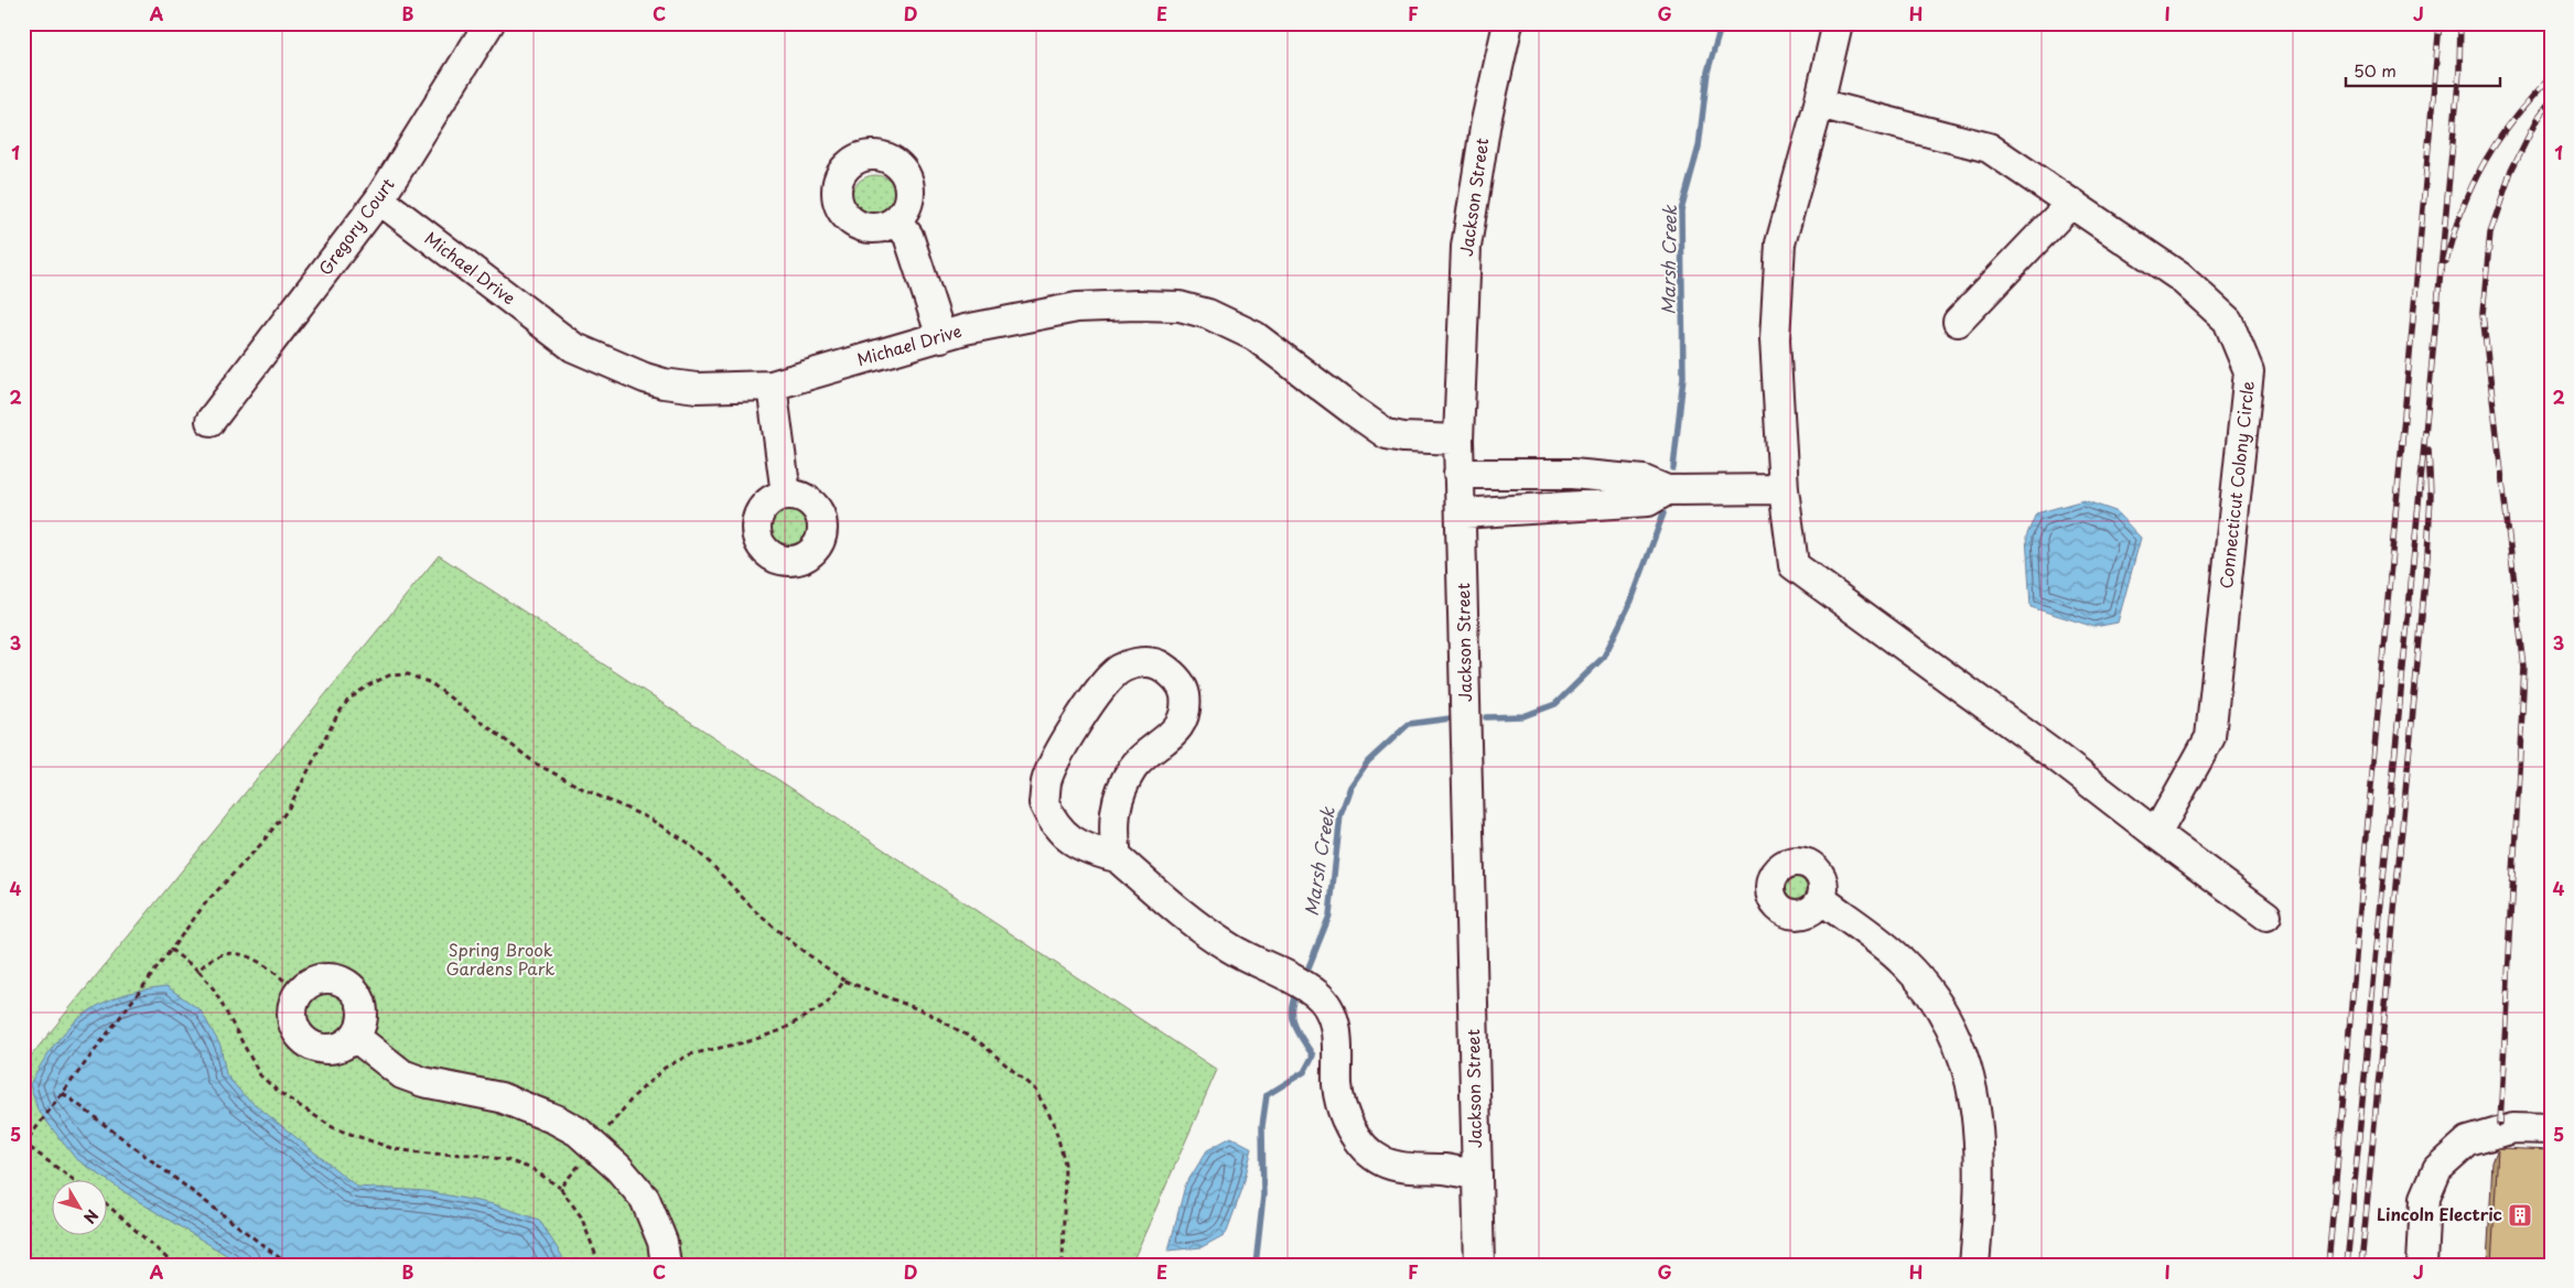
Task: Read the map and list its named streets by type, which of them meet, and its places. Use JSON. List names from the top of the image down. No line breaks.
{"streets":{"street":["Jackson Street","Gregory Court","Michael Drive","Connecticut Colony Circle"]},"crossings":[["Jackson Street","Michael Drive"],["Gregory Court","Michael Drive"]],"water":["Marsh Creek"],"parks":["Spring Brook Gardens Park"],"places":{"building":["Lincoln Electric"]},"scale_bar":"50 m","north":"bottom right","grid":{"columns":["A","B","C","D","E","F","G","H","I","J"],"rows":["1","2","3","4","5"]}}
